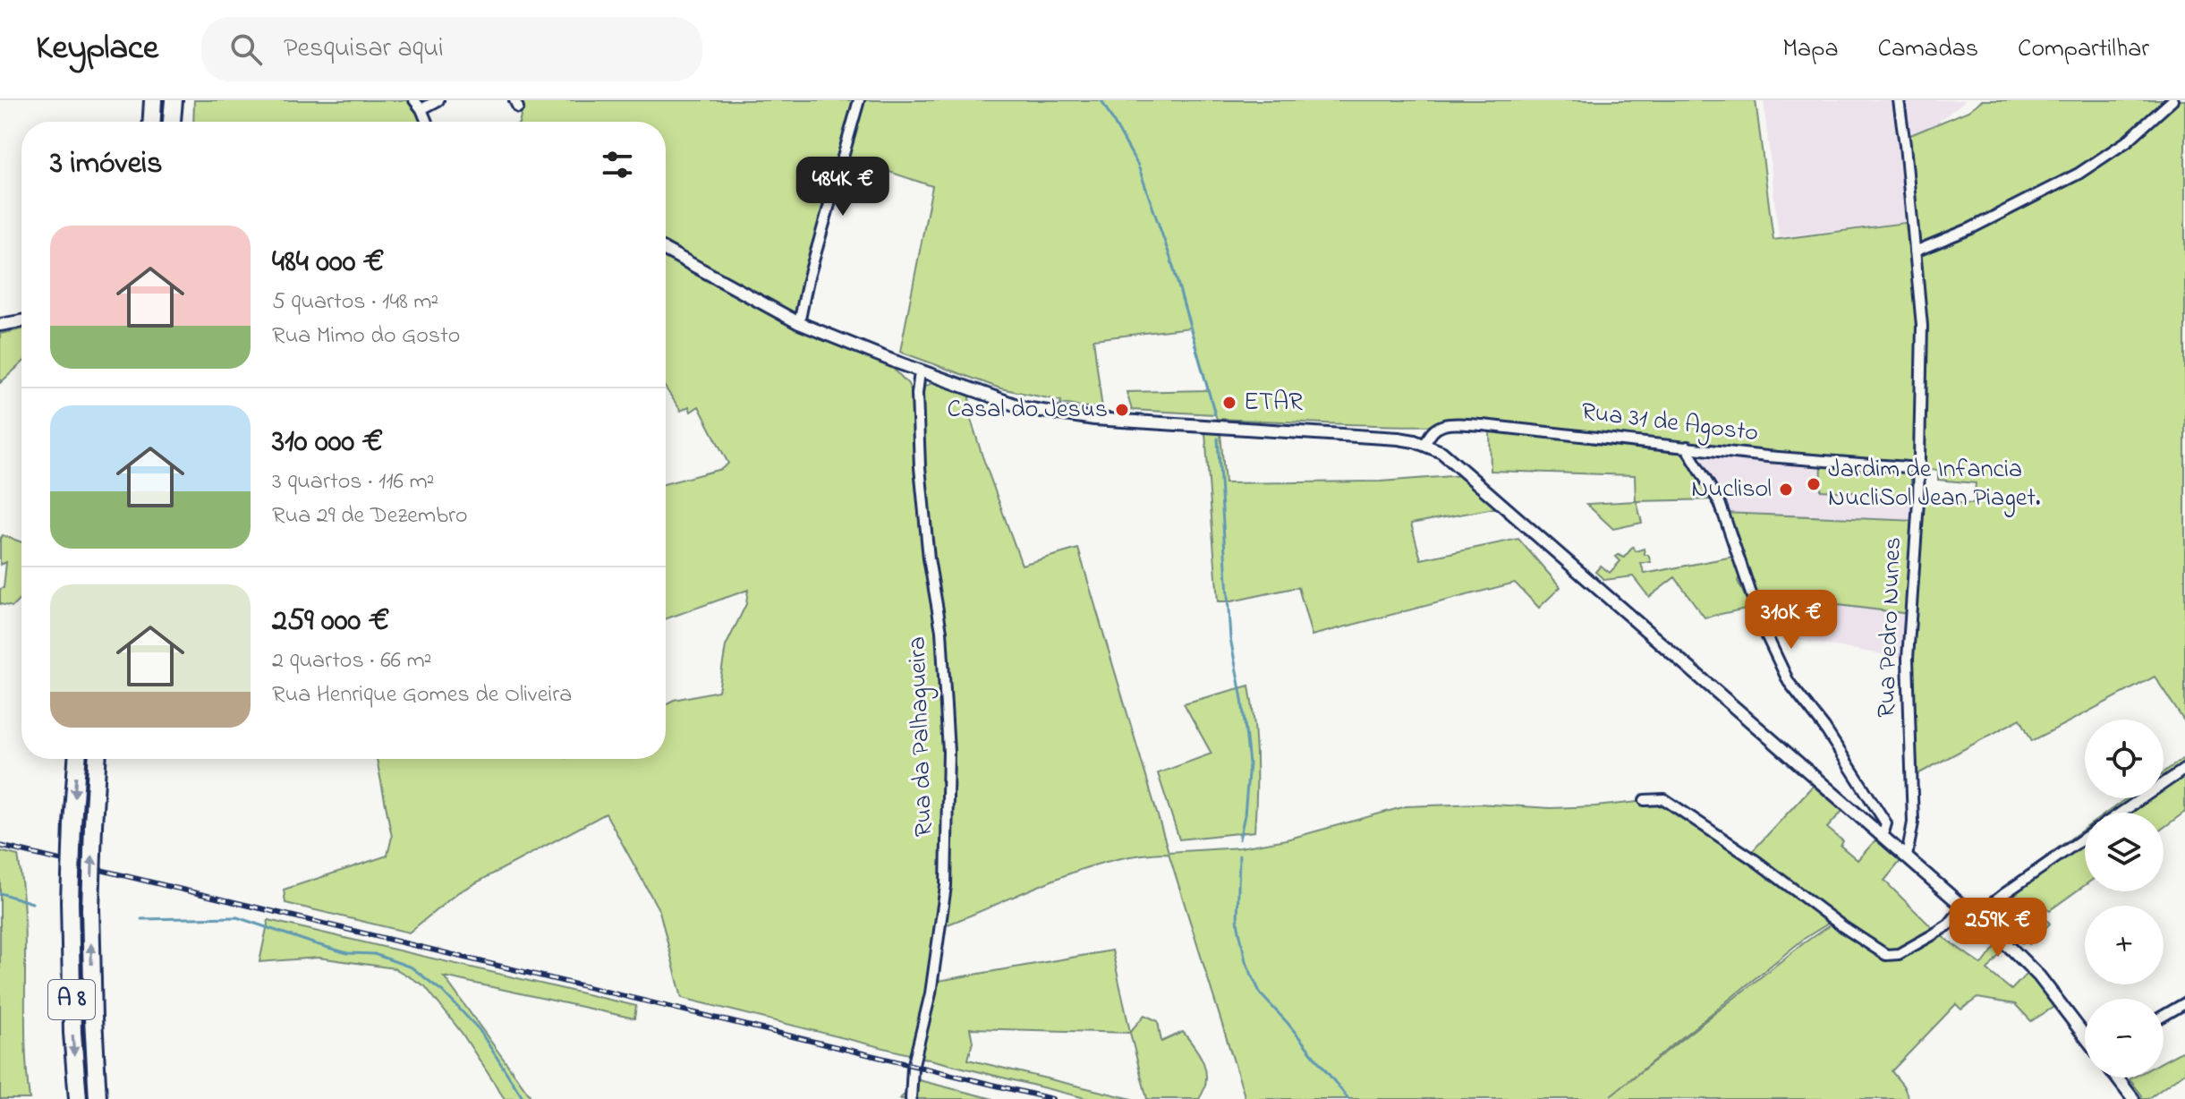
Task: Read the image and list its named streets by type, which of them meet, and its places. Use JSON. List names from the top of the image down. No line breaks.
{"streets":{"highway":["A 8"],"street":["Rua 31 de Agosto","Rua Pedro Nunes","Rua da Palhagueira"]},"crossings":[["Rua 31 de Agosto","Rua Pedro Nunes"]],"places":["ETAR","Casal do Jesus","Jardim de Infancia NucliSol Jean Piaget.","Nuclisol"],"page":{"header":"Keyplace","search":"Pesquisar aqui","nav":["Mapa","Camadas","Compartilhar"],"heading":"3 imóveis","price":["484K €","310K €","259K €"],"list":[{"name":"484 000 €","note":"5 quartos · 148 m² · Rua Mimo do Gosto"},{"name":"310 000 €","note":"3 quartos · 116 m² · Rua 29 de Dezembro"},{"name":"259 000 €","note":"2 quartos · 66 m² · Rua Henrique Gomes de Oliveira"}],"map_buttons":["+","−"]}}
